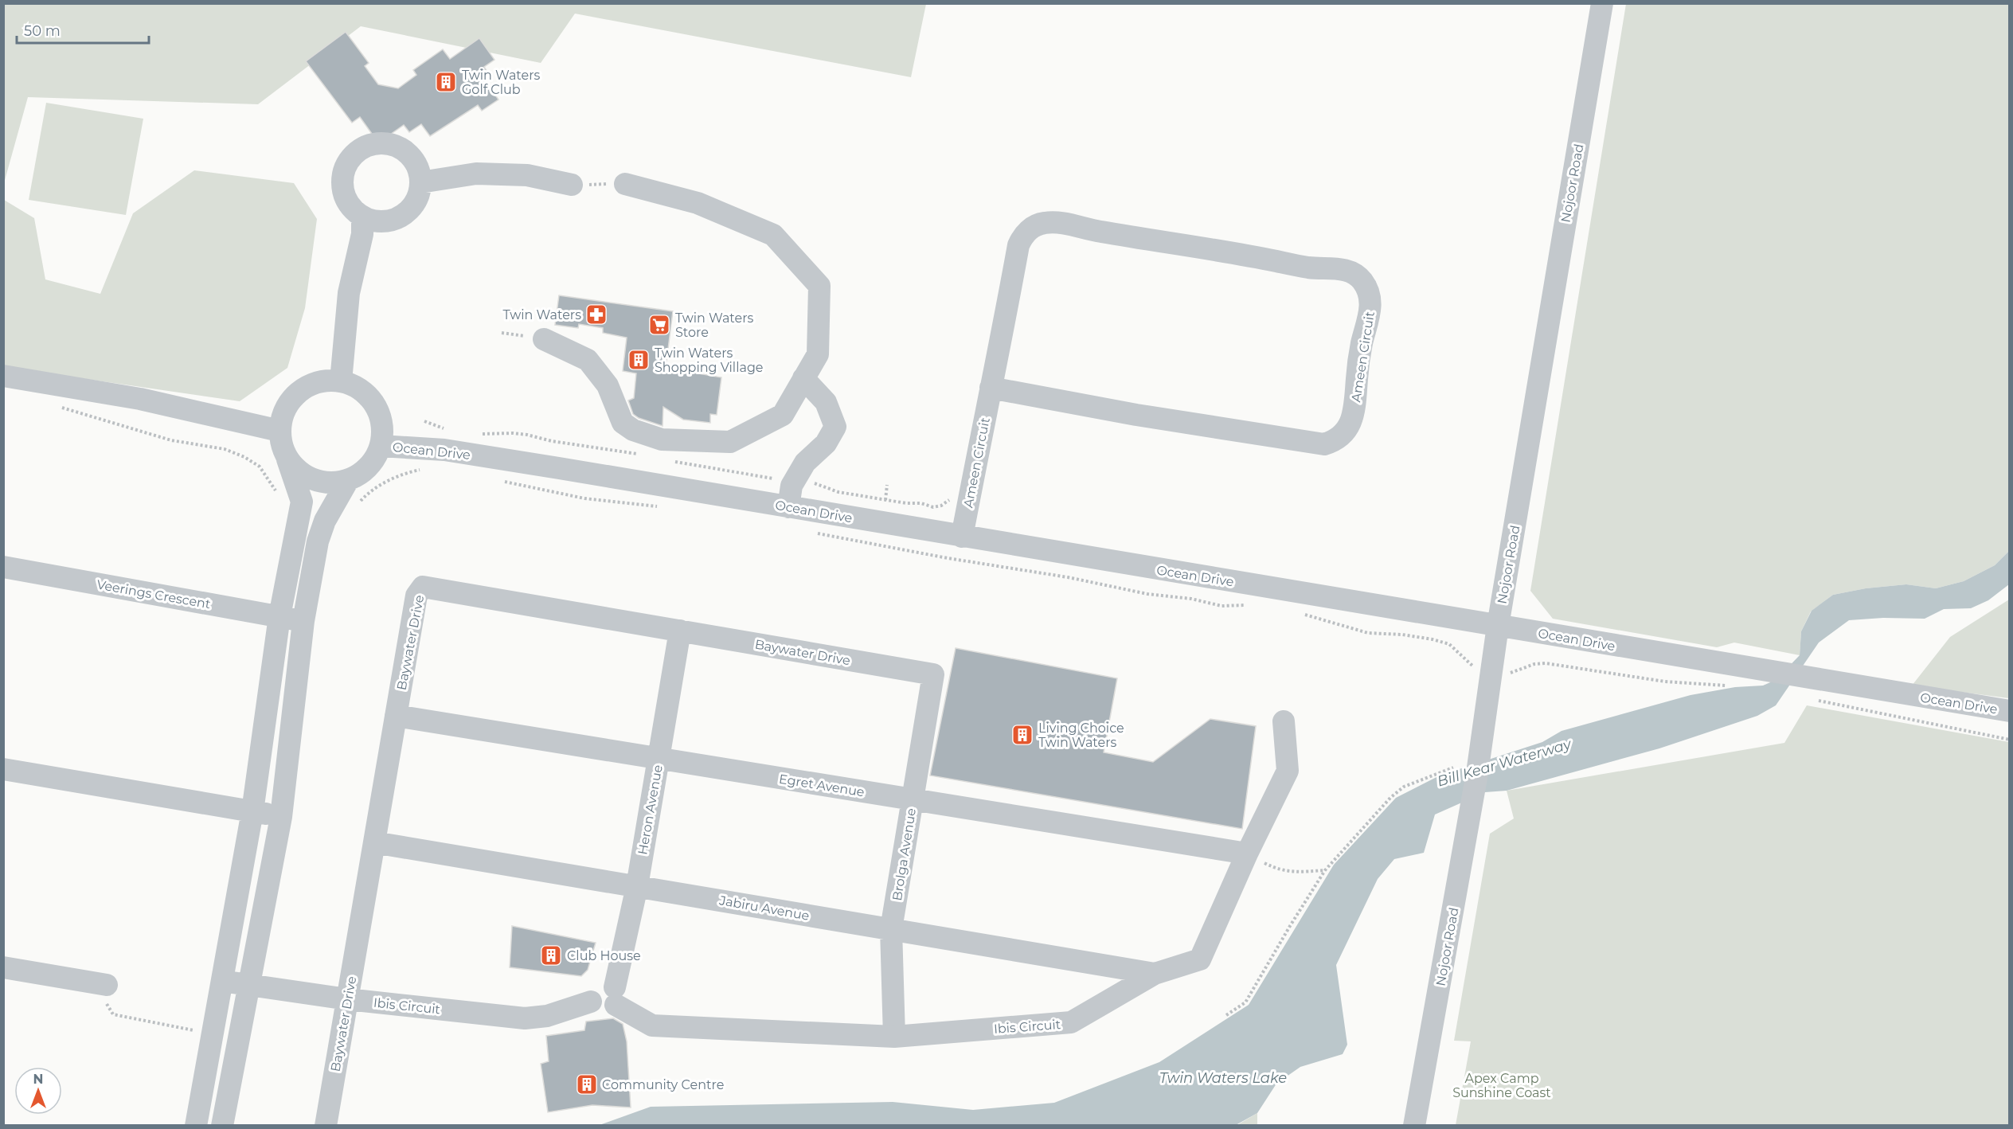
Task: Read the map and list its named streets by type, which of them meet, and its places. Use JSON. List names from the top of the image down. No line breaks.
{"streets":{"street":["Nojoor Road","Ameen Circuit","Ocean Drive","Veerings Crescent","Baywater Drive","Egret Avenue","Heron Avenue","Brolga Avenue","Jabiru Avenue","Ibis Circuit"]},"crossings":[["Nojoor Road","Ocean Drive"],["Ameen Circuit","Ocean Drive"],["Baywater Drive","Egret Avenue"],["Baywater Drive","Heron Avenue"],["Baywater Drive","Brolga Avenue"],["Baywater Drive","Jabiru Avenue"],["Baywater Drive","Ibis Circuit"],["Egret Avenue","Heron Avenue"],["Egret Avenue","Brolga Avenue"],["Egret Avenue","Ibis Circuit"],["Heron Avenue","Jabiru Avenue"],["Heron Avenue","Ibis Circuit"],["Brolga Avenue","Jabiru Avenue"],["Brolga Avenue","Ibis Circuit"],["Jabiru Avenue","Ibis Circuit"]],"water":["Bill Kear Waterway","Twin Waters Lake"],"parks":["Apex Camp Sunshine Coast"],"places":{"building":["Twin Waters Golf Club","Twin Waters Shopping Village","Living Choice Twin Waters","Club House","Community Centre"],"pharmacy":["Twin Waters"],"supermarket":["Twin Waters Store"]},"scale_bar":"50 m","north":"top"}
